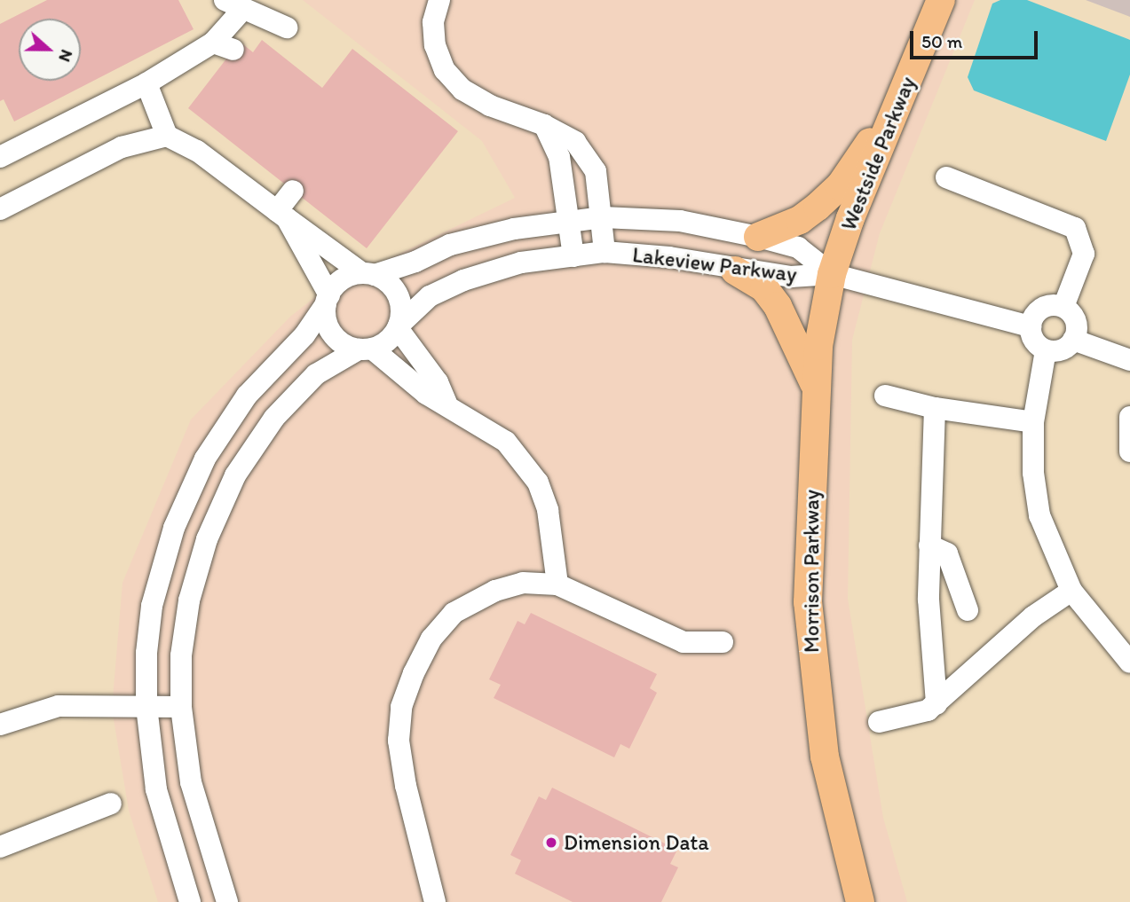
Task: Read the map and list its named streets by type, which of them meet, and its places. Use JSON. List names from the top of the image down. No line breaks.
{"streets":{"main road":["Westside Parkway","Morrison Parkway"],"street":["Lakeview Parkway"]},"crossings":[["Westside Parkway","Lakeview Parkway"],["Westside Parkway","Morrison Parkway"],["Lakeview Parkway","Morrison Parkway"]],"places":["Dimension Data"],"scale_bar":"50 m","north":"right"}
